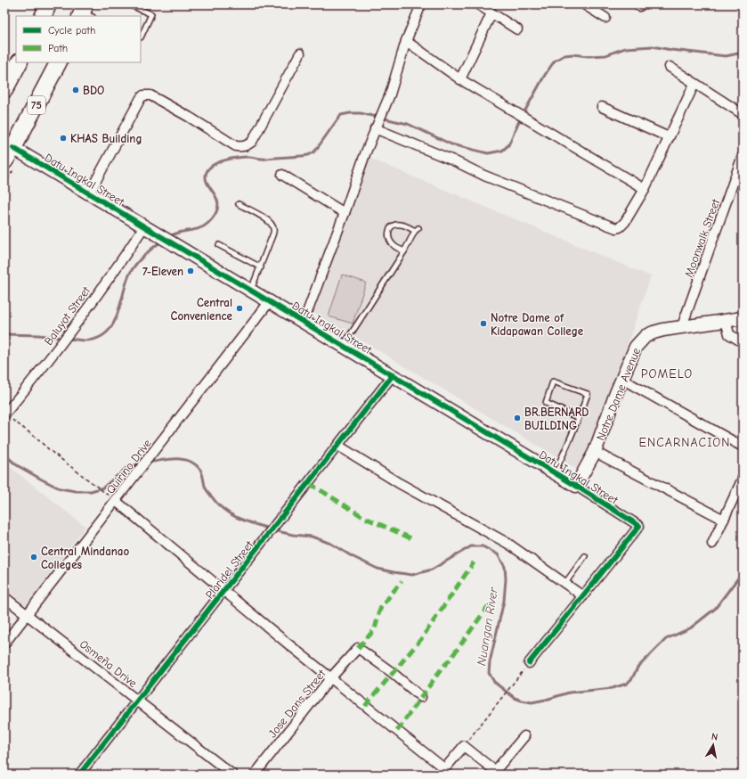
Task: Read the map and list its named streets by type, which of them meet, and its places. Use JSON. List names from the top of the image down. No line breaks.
{"streets":{"highway":["75"],"street":["Datu Ingkal Street","Moonwalk Street","Baluyot Street","Notre Dame Avenue","Quirino Drive","Plaridel Street","Osmeña Drive","Jose Dans Street"]},"crossings":[["75","Datu Ingkal Street"],["Datu Ingkal Street","Baluyot Street"],["Datu Ingkal Street","Notre Dame Avenue"],["Datu Ingkal Street","Quirino Drive"],["Datu Ingkal Street","Plaridel Street"],["Moonwalk Street","Notre Dame Avenue"],["Quirino Drive","Osmeña Drive"],["Plaridel Street","Osmeña Drive"]],"districts":["POMELO","ENCARNACION"],"water":["Nuangan River"],"places":["BDO","KHAS Building","7-Eleven","Central Convenience","Notre Dame of Kidapawan College","BR.BERNARD BUILDING","Central Mindanao Colleges"],"legend":["Cycle path","Path"],"north":"top"}
